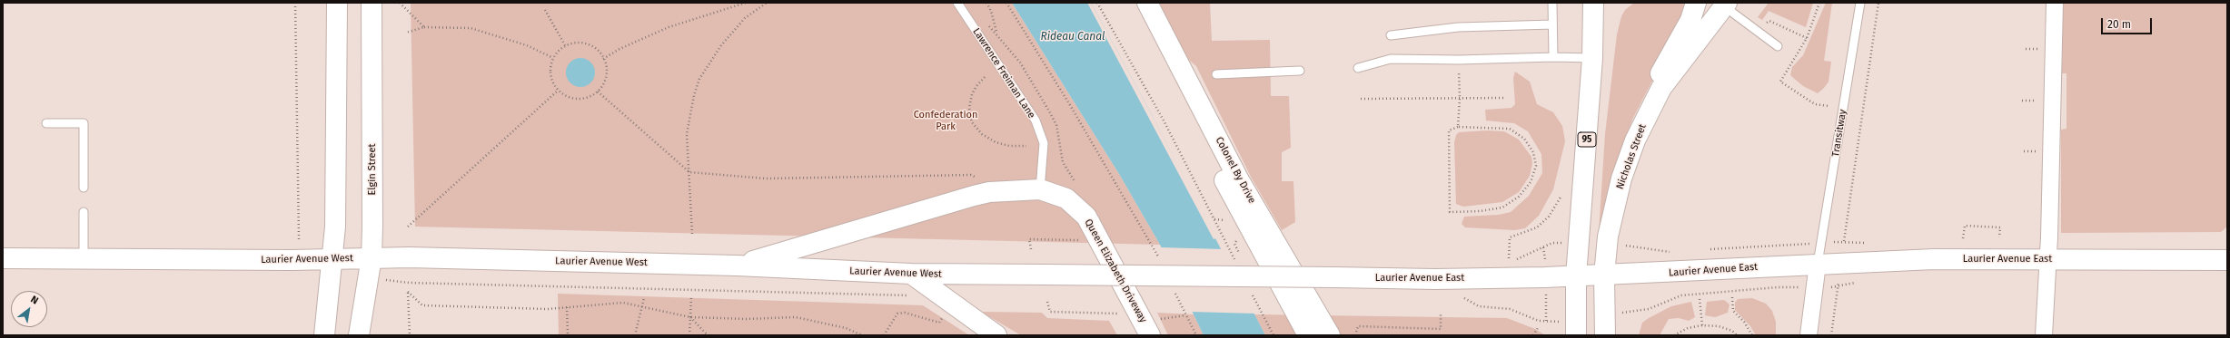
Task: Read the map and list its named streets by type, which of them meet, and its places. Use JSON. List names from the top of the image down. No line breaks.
{"streets":{"main road":["95","Nicholas Street","Elgin Street","Colonel By Drive","Laurier Avenue West","Laurier Avenue East","Queen Elizabeth Driveway"],"lane":["Lawrence Freiman Lane","Transitway"]},"crossings":[["Lawrence Freiman Lane","Queen Elizabeth Driveway"],["Transitway","Laurier Avenue East"],["95","Laurier Avenue East"],["Nicholas Street","Laurier Avenue East"],["Elgin Street","Laurier Avenue West"],["Laurier Avenue West","Laurier Avenue East"]],"water":["Rideau Canal"],"parks":["Confederation Park"],"scale_bar":"20 m","north":"top right"}
